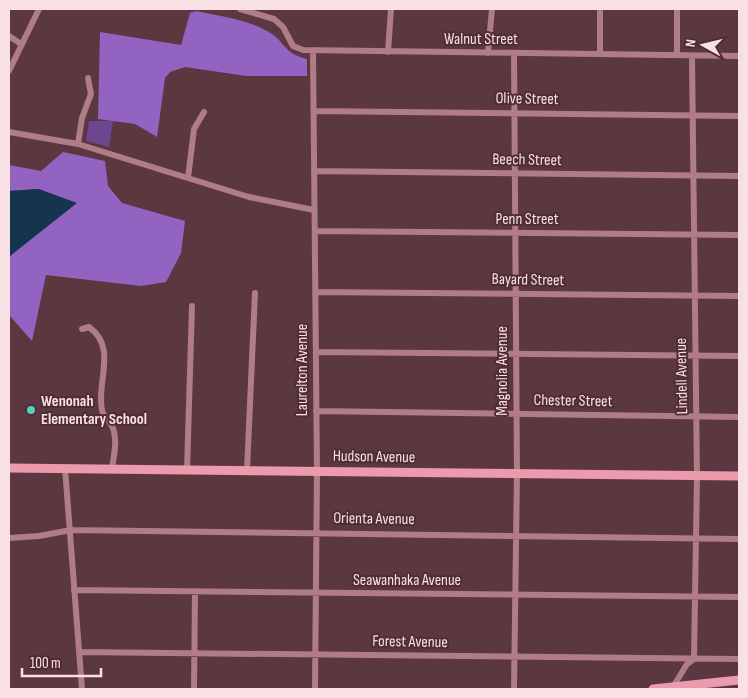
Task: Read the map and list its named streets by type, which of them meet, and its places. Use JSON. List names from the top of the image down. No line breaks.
{"streets":{"street":["Walnut Street","Olive Street","Beech Street","Penn Street","Bayard Street","Laurelton Avenue","Magnolia Avenue","Lindell Avenue","Chester Street","Hudson Avenue","Orienta Avenue","Seawanhaka Avenue","Forest Avenue"]},"crossings":[["Walnut Street","Laurelton Avenue"],["Walnut Street","Magnolia Avenue"],["Walnut Street","Lindell Avenue"],["Olive Street","Laurelton Avenue"],["Olive Street","Magnolia Avenue"],["Olive Street","Lindell Avenue"],["Beech Street","Laurelton Avenue"],["Beech Street","Magnolia Avenue"],["Beech Street","Lindell Avenue"],["Penn Street","Laurelton Avenue"],["Penn Street","Magnolia Avenue"],["Penn Street","Lindell Avenue"],["Bayard Street","Laurelton Avenue"],["Bayard Street","Magnolia Avenue"],["Bayard Street","Lindell Avenue"],["Laurelton Avenue","Chester Street"],["Laurelton Avenue","Hudson Avenue"],["Laurelton Avenue","Orienta Avenue"],["Laurelton Avenue","Seawanhaka Avenue"],["Laurelton Avenue","Forest Avenue"],["Magnolia Avenue","Chester Street"],["Magnolia Avenue","Hudson Avenue"],["Magnolia Avenue","Orienta Avenue"],["Magnolia Avenue","Seawanhaka Avenue"],["Magnolia Avenue","Forest Avenue"],["Lindell Avenue","Chester Street"],["Lindell Avenue","Hudson Avenue"],["Lindell Avenue","Orienta Avenue"],["Lindell Avenue","Seawanhaka Avenue"],["Lindell Avenue","Forest Avenue"]],"places":["Wenonah Elementary School"],"scale_bar":"100 m","north":"left"}
